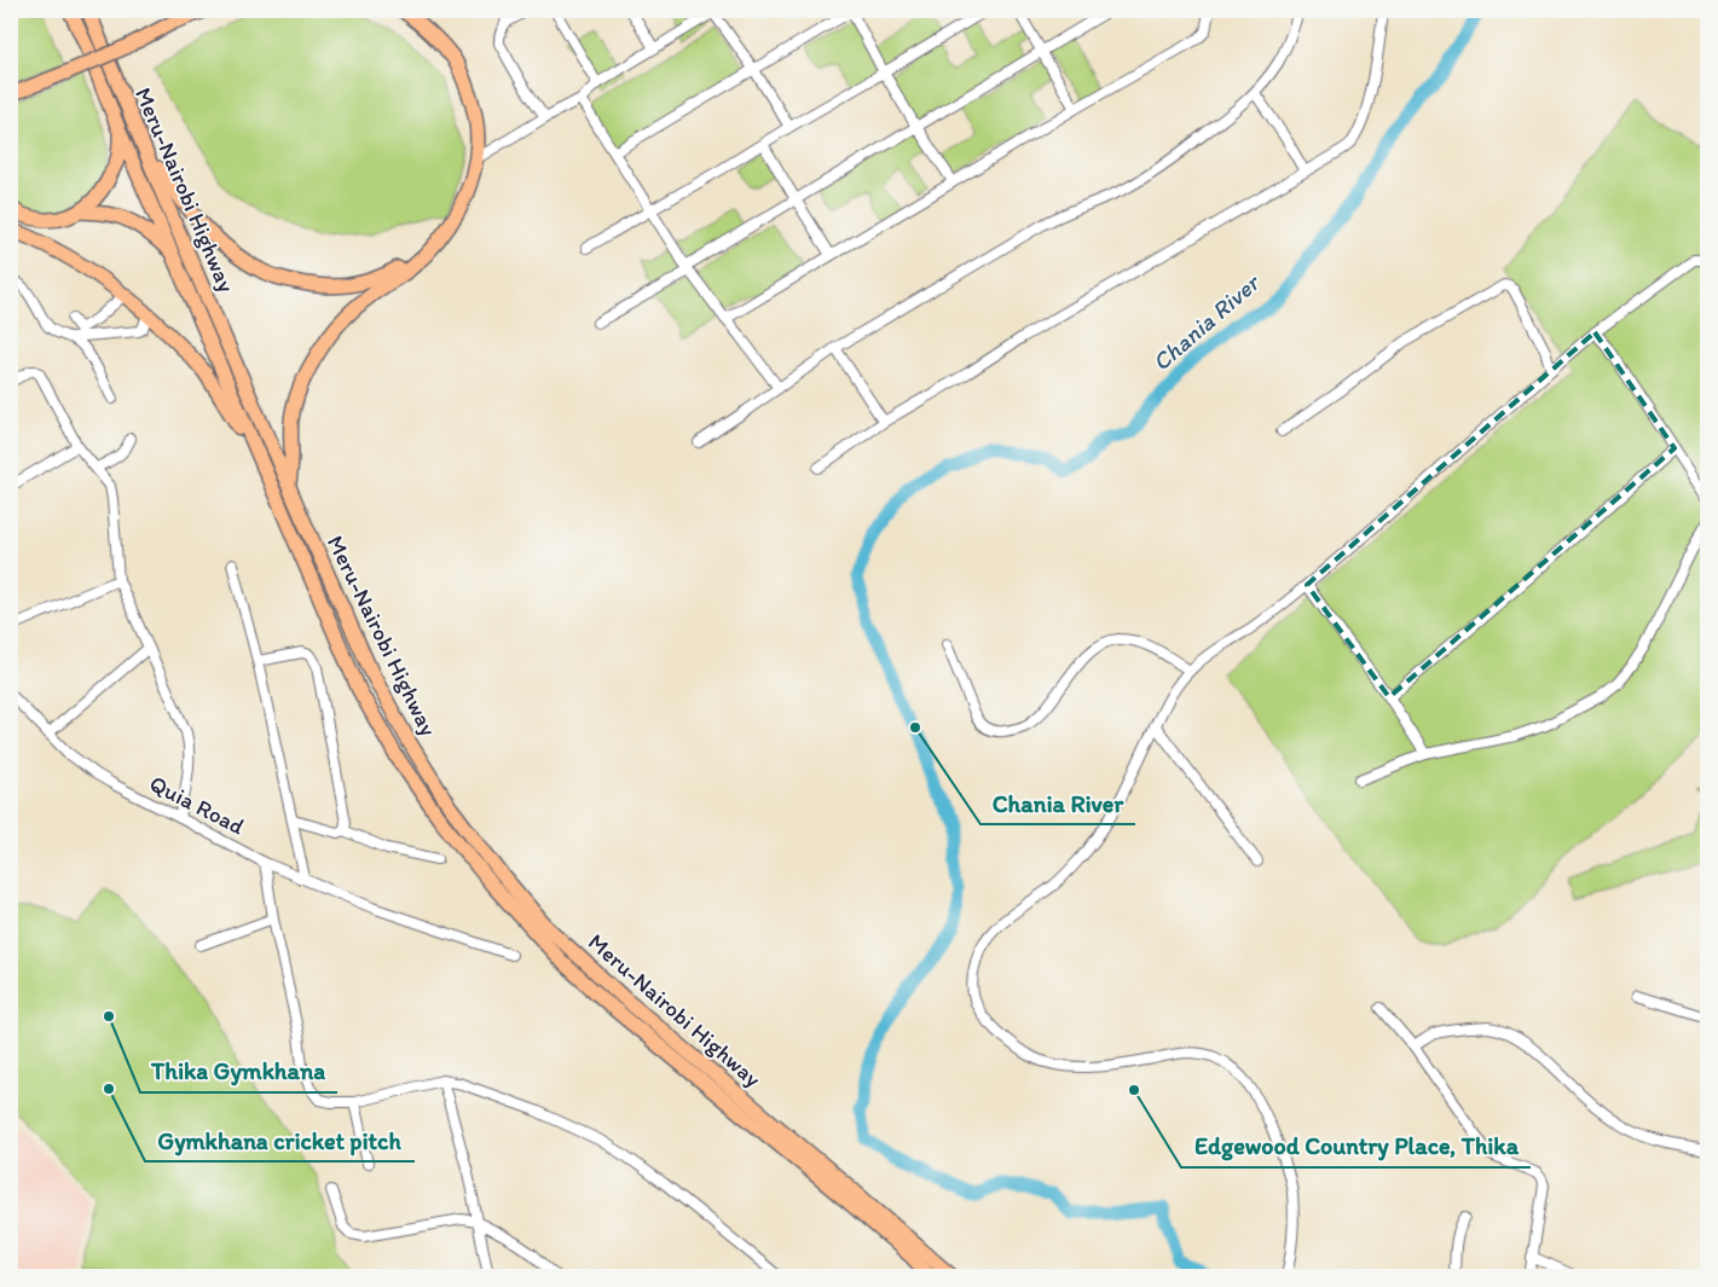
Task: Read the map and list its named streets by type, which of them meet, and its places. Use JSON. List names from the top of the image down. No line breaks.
{"streets":{"highway":["Meru-Nairobi Highway"],"street":["Quia Road"]},"water":["Chania River"],"places":["Chania River","Thika Gymkhana","Gymkhana cricket pitch","Edgewood Country Place, Thika"]}
